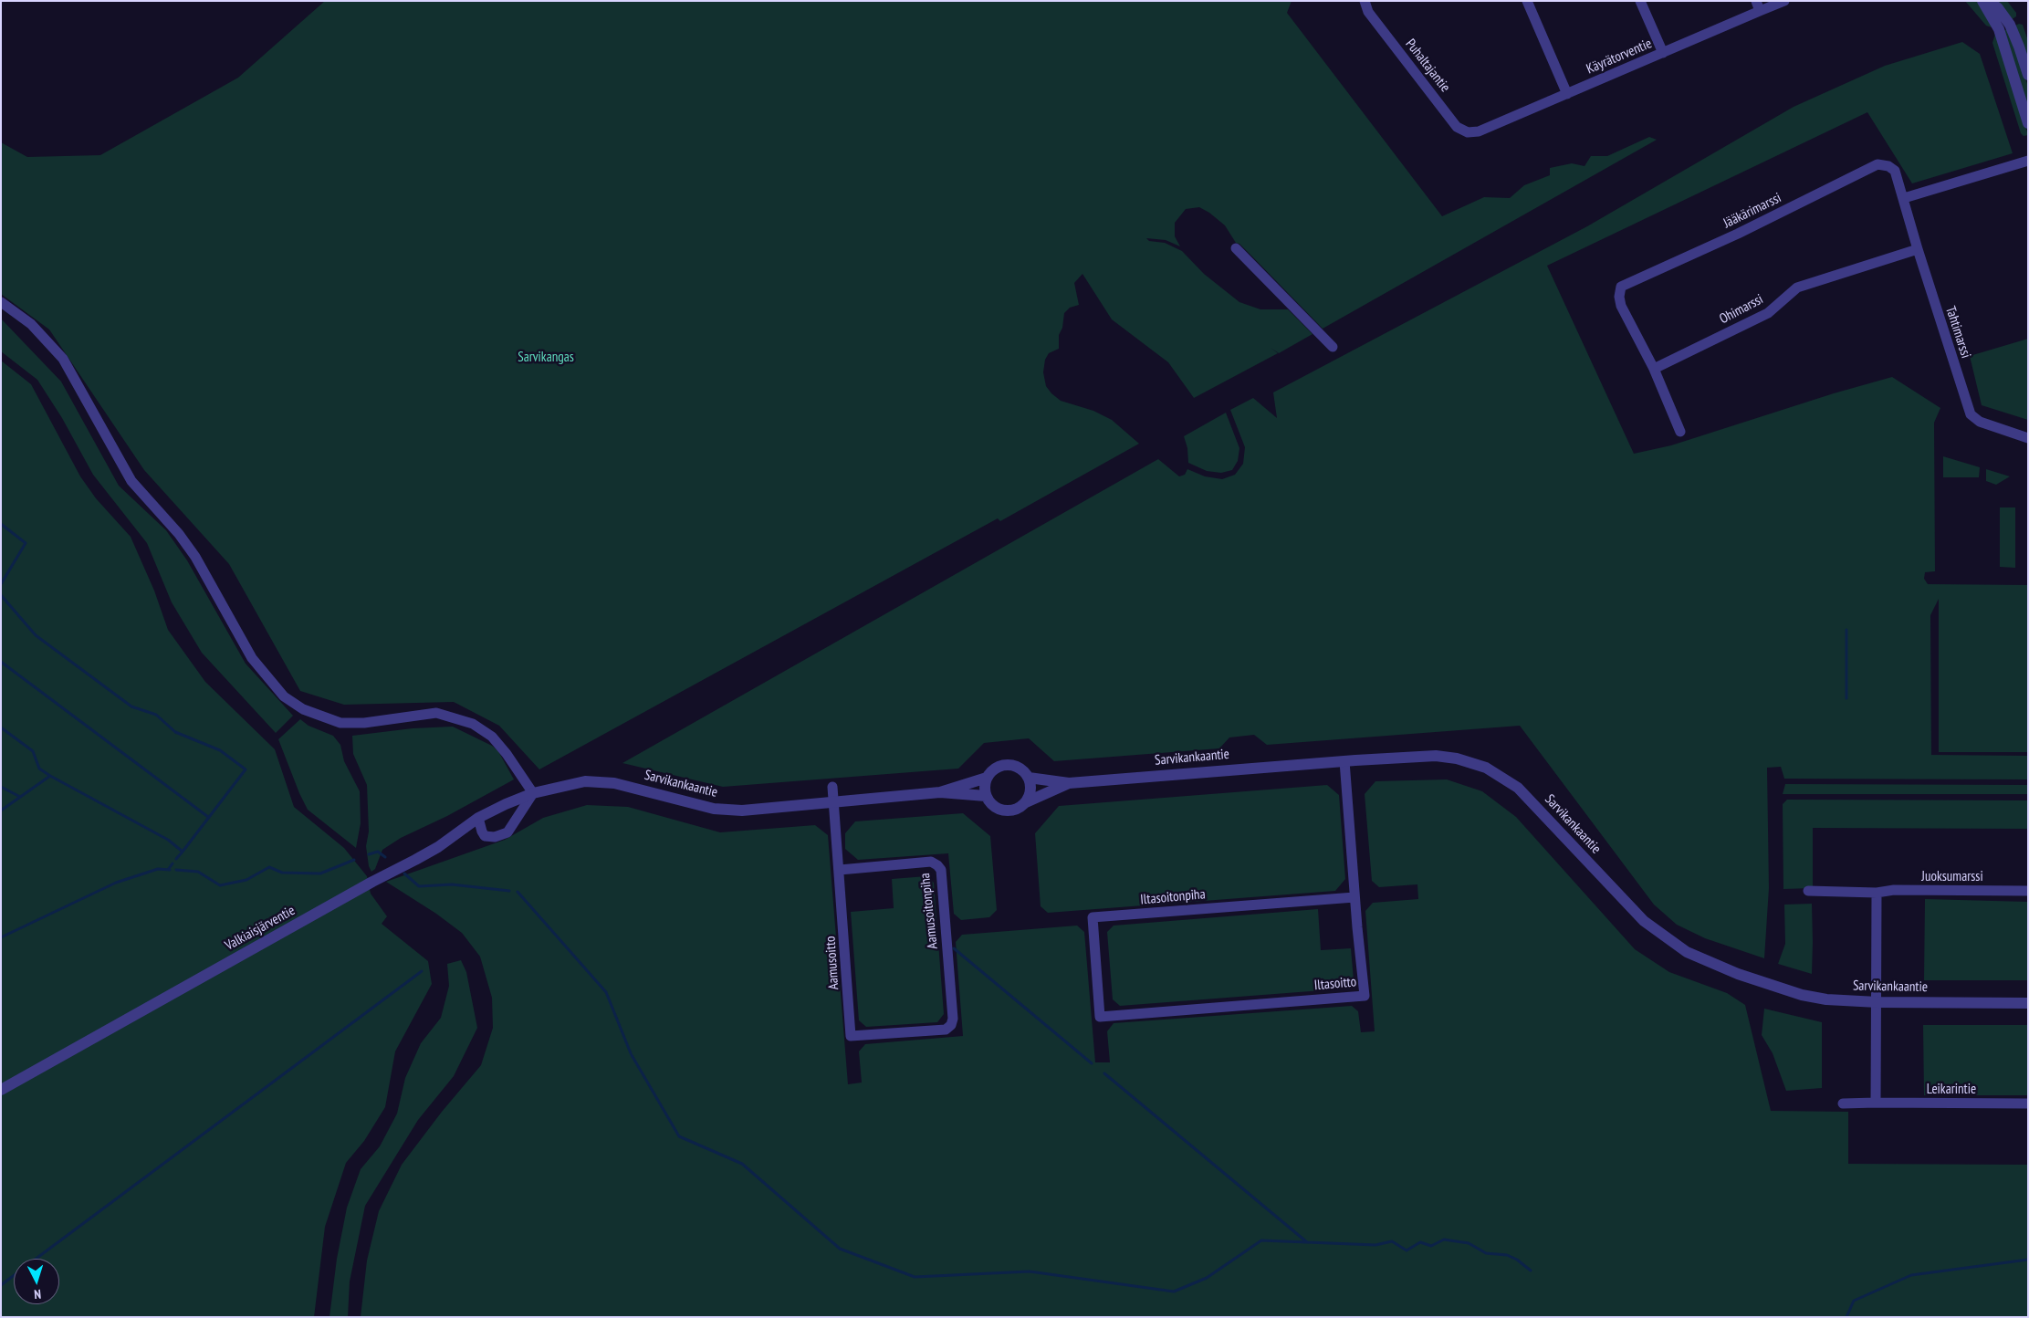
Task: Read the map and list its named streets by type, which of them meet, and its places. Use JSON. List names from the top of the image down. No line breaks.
{"streets":{"street":["Käyrätorventie","Puhaltajantie","Jääkärimarssi","Ohimarssi","Tahtimarssi","Sarvikankaantie","Juoksumarssi","Iltasoitonpiha","Aamusoitonpiha","Valkiaisjärventie","Aamusoitto","Iltasoitto","Leikarintie"]},"crossings":[["Käyrätorventie","Puhaltajantie"],["Jääkärimarssi","Ohimarssi"],["Jääkärimarssi","Tahtimarssi"],["Ohimarssi","Tahtimarssi"],["Sarvikankaantie","Valkiaisjärventie"],["Sarvikankaantie","Aamusoitto"],["Sarvikankaantie","Iltasoitto"],["Iltasoitonpiha","Iltasoitto"],["Aamusoitonpiha","Aamusoitto"]],"parks":["Sarvikangas"],"north":"bottom"}
